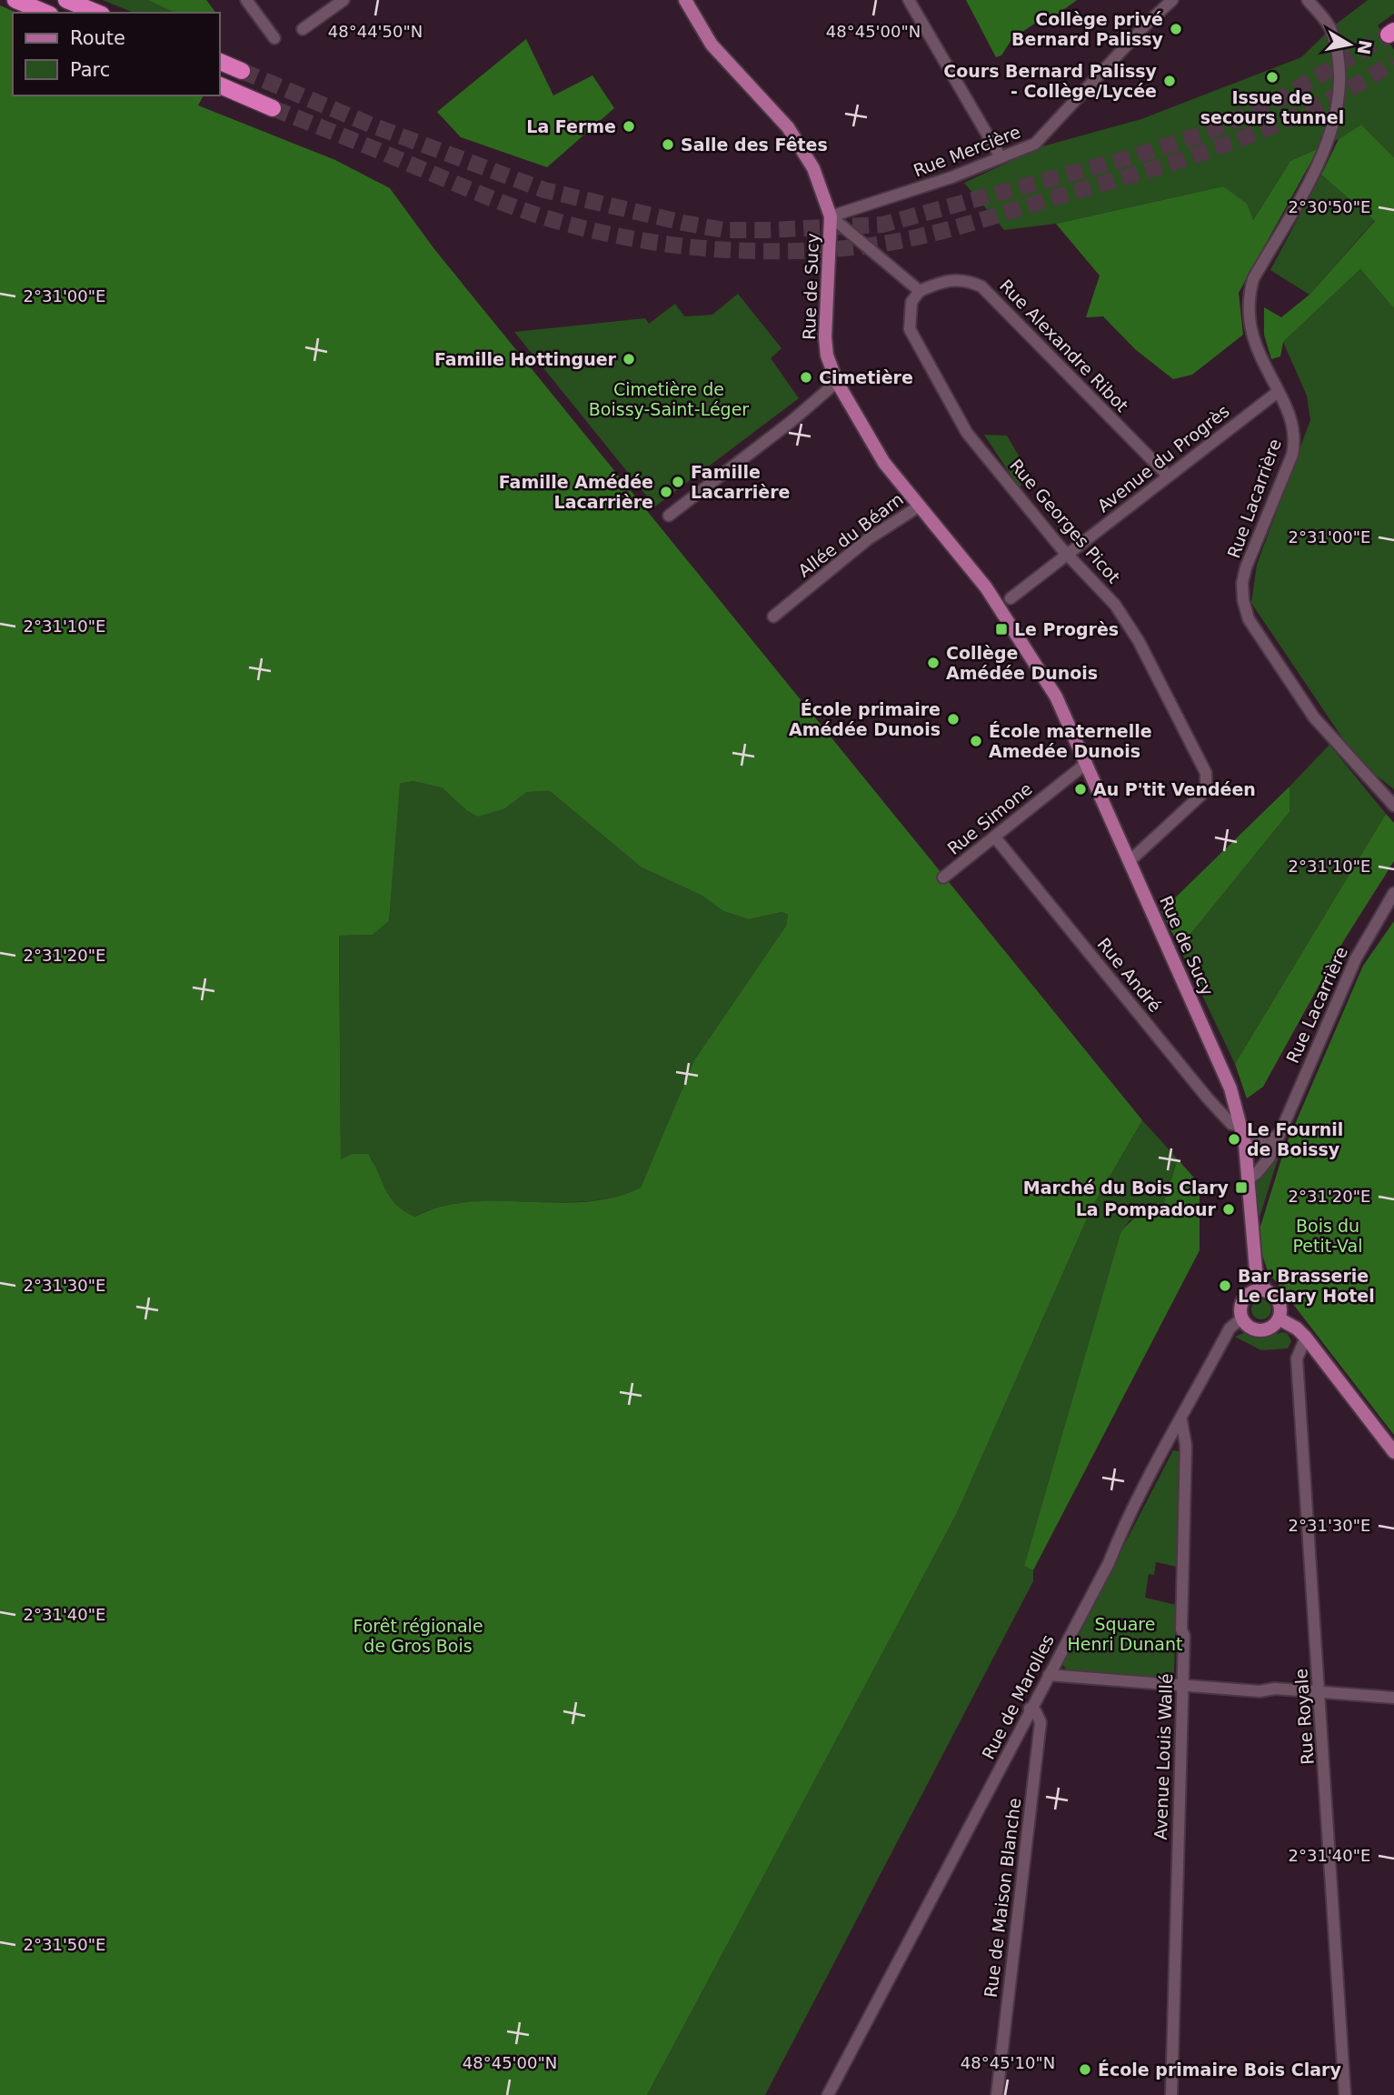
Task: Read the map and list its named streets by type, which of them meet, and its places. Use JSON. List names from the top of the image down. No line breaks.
{"streets":{"main road":["Rue de Sucy"],"street":["Rue Mercière","Rue Alexandre Ribot","Avenue du Progrès","Rue Lacarrière","Rue Georges Picot","Allée du Béarn","Rue Simone","Rue André","Rue de Marolles","Rue Royale","Avenue Louis Wallé","Rue de Maison Blanche"]},"crossings":[["Rue Mercière","Rue de Sucy"],["Rue de Sucy","Rue Lacarrière"],["Rue de Sucy","Rue Georges Picot"],["Rue de Sucy","Allée du Béarn"],["Rue de Sucy","Rue Simone"],["Rue de Sucy","Rue André"],["Rue de Sucy","Rue de Marolles"],["Rue Alexandre Ribot","Avenue du Progrès"],["Rue Alexandre Ribot","Rue Georges Picot"],["Avenue du Progrès","Rue Lacarrière"],["Avenue du Progrès","Rue Georges Picot"],["Rue Simone","Rue André"],["Rue de Marolles","Avenue Louis Wallé"],["Rue de Marolles","Rue de Maison Blanche"]],"parks":["Cimetière de Boissy-Saint-Léger","Bois du Petit-Val","Square Henri Dunant","Forêt régionale de Gros Bois"],"places":{"other":["Collège privé Bernard Palissy","Issue de secours tunnel","Cours Bernard Palissy - Collège/Lycée","La Ferme","Salle des Fêtes","Famille Hottinguer","Cimetière","Famille Lacarrière","Famille Amédée Lacarrière","Collège Amédée Dunois","École primaire Amédée Dunois","École maternelle Amedée Dunois","Au P'tit Vendéen","Le Fournil de Boissy","La Pompadour","Bar Brasserie Le Clary Hotel","École primaire Bois Clary"],"transit":["Le Progrès","Marché du Bois Clary"]},"legend":["Route","Parc"],"north":"right","coordinates":["48°44'50\"N","48°45'00\"N","2°30'50\"E","2°31'00\"E","2°31'10\"E","2°31'20\"E","2°31'30\"E","2°31'40\"E","2°31'50\"E","48°45'10\"N"]}
